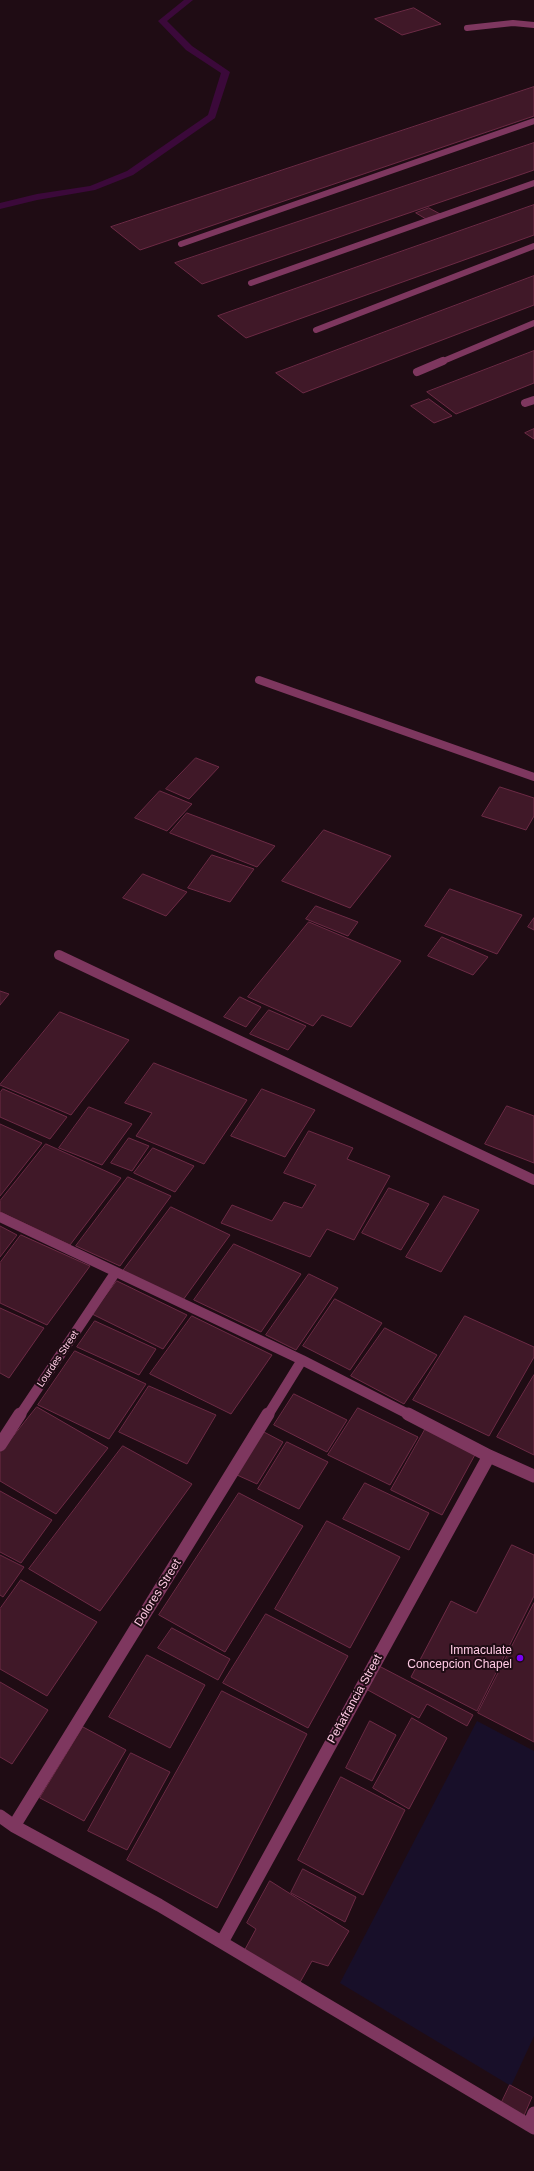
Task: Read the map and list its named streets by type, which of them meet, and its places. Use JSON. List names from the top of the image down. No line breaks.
{"streets":{"street":["Lourdes Street","Dolores Street","Peñafrancia Street"]},"places":["Immaculate Concepcion Chapel"]}
